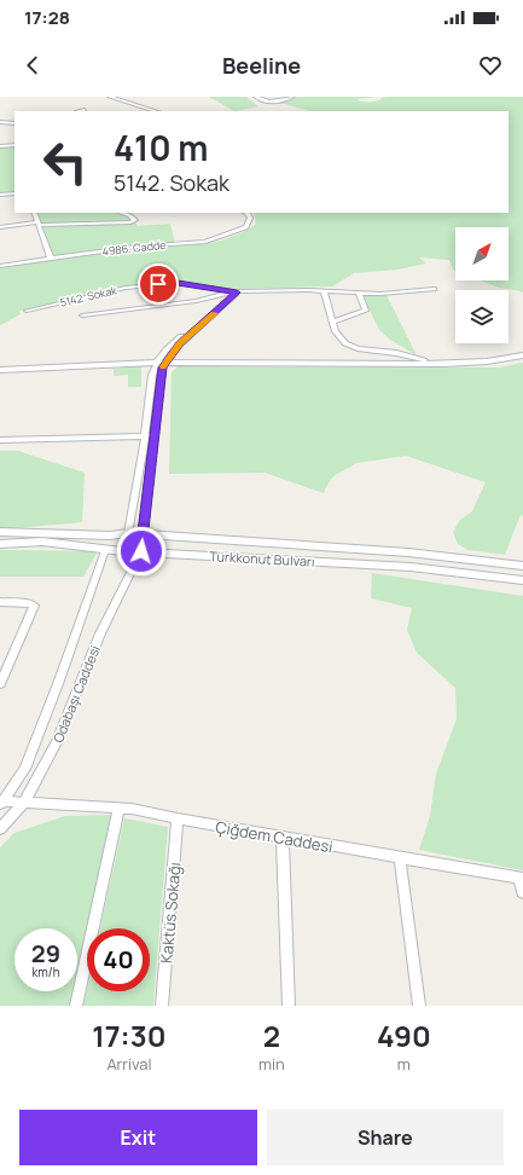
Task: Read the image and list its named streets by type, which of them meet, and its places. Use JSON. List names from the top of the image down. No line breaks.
{"streets":{"street":["4986. Cadde","5142. Sokak","Türkkonut Bulvarı","Odabaşı Caddesi","Çiğdem Caddesi","Kaktüs Sokağı"]},"crossings":[["Türkkonut Bulvarı","Odabaşı Caddesi"],["Odabaşı Caddesi","Çiğdem Caddesi"],["Çiğdem Caddesi","Kaktüs Sokağı"]],"north":"top right","page":{"status":"17:28","header":"Beeline","turn":["410 m","5142. Sokak"],"speed":"29 km/h","limit":"40","eta":["17:30","Arrival","2","min","490","m"],"buttons":["Exit","Share"]}}
